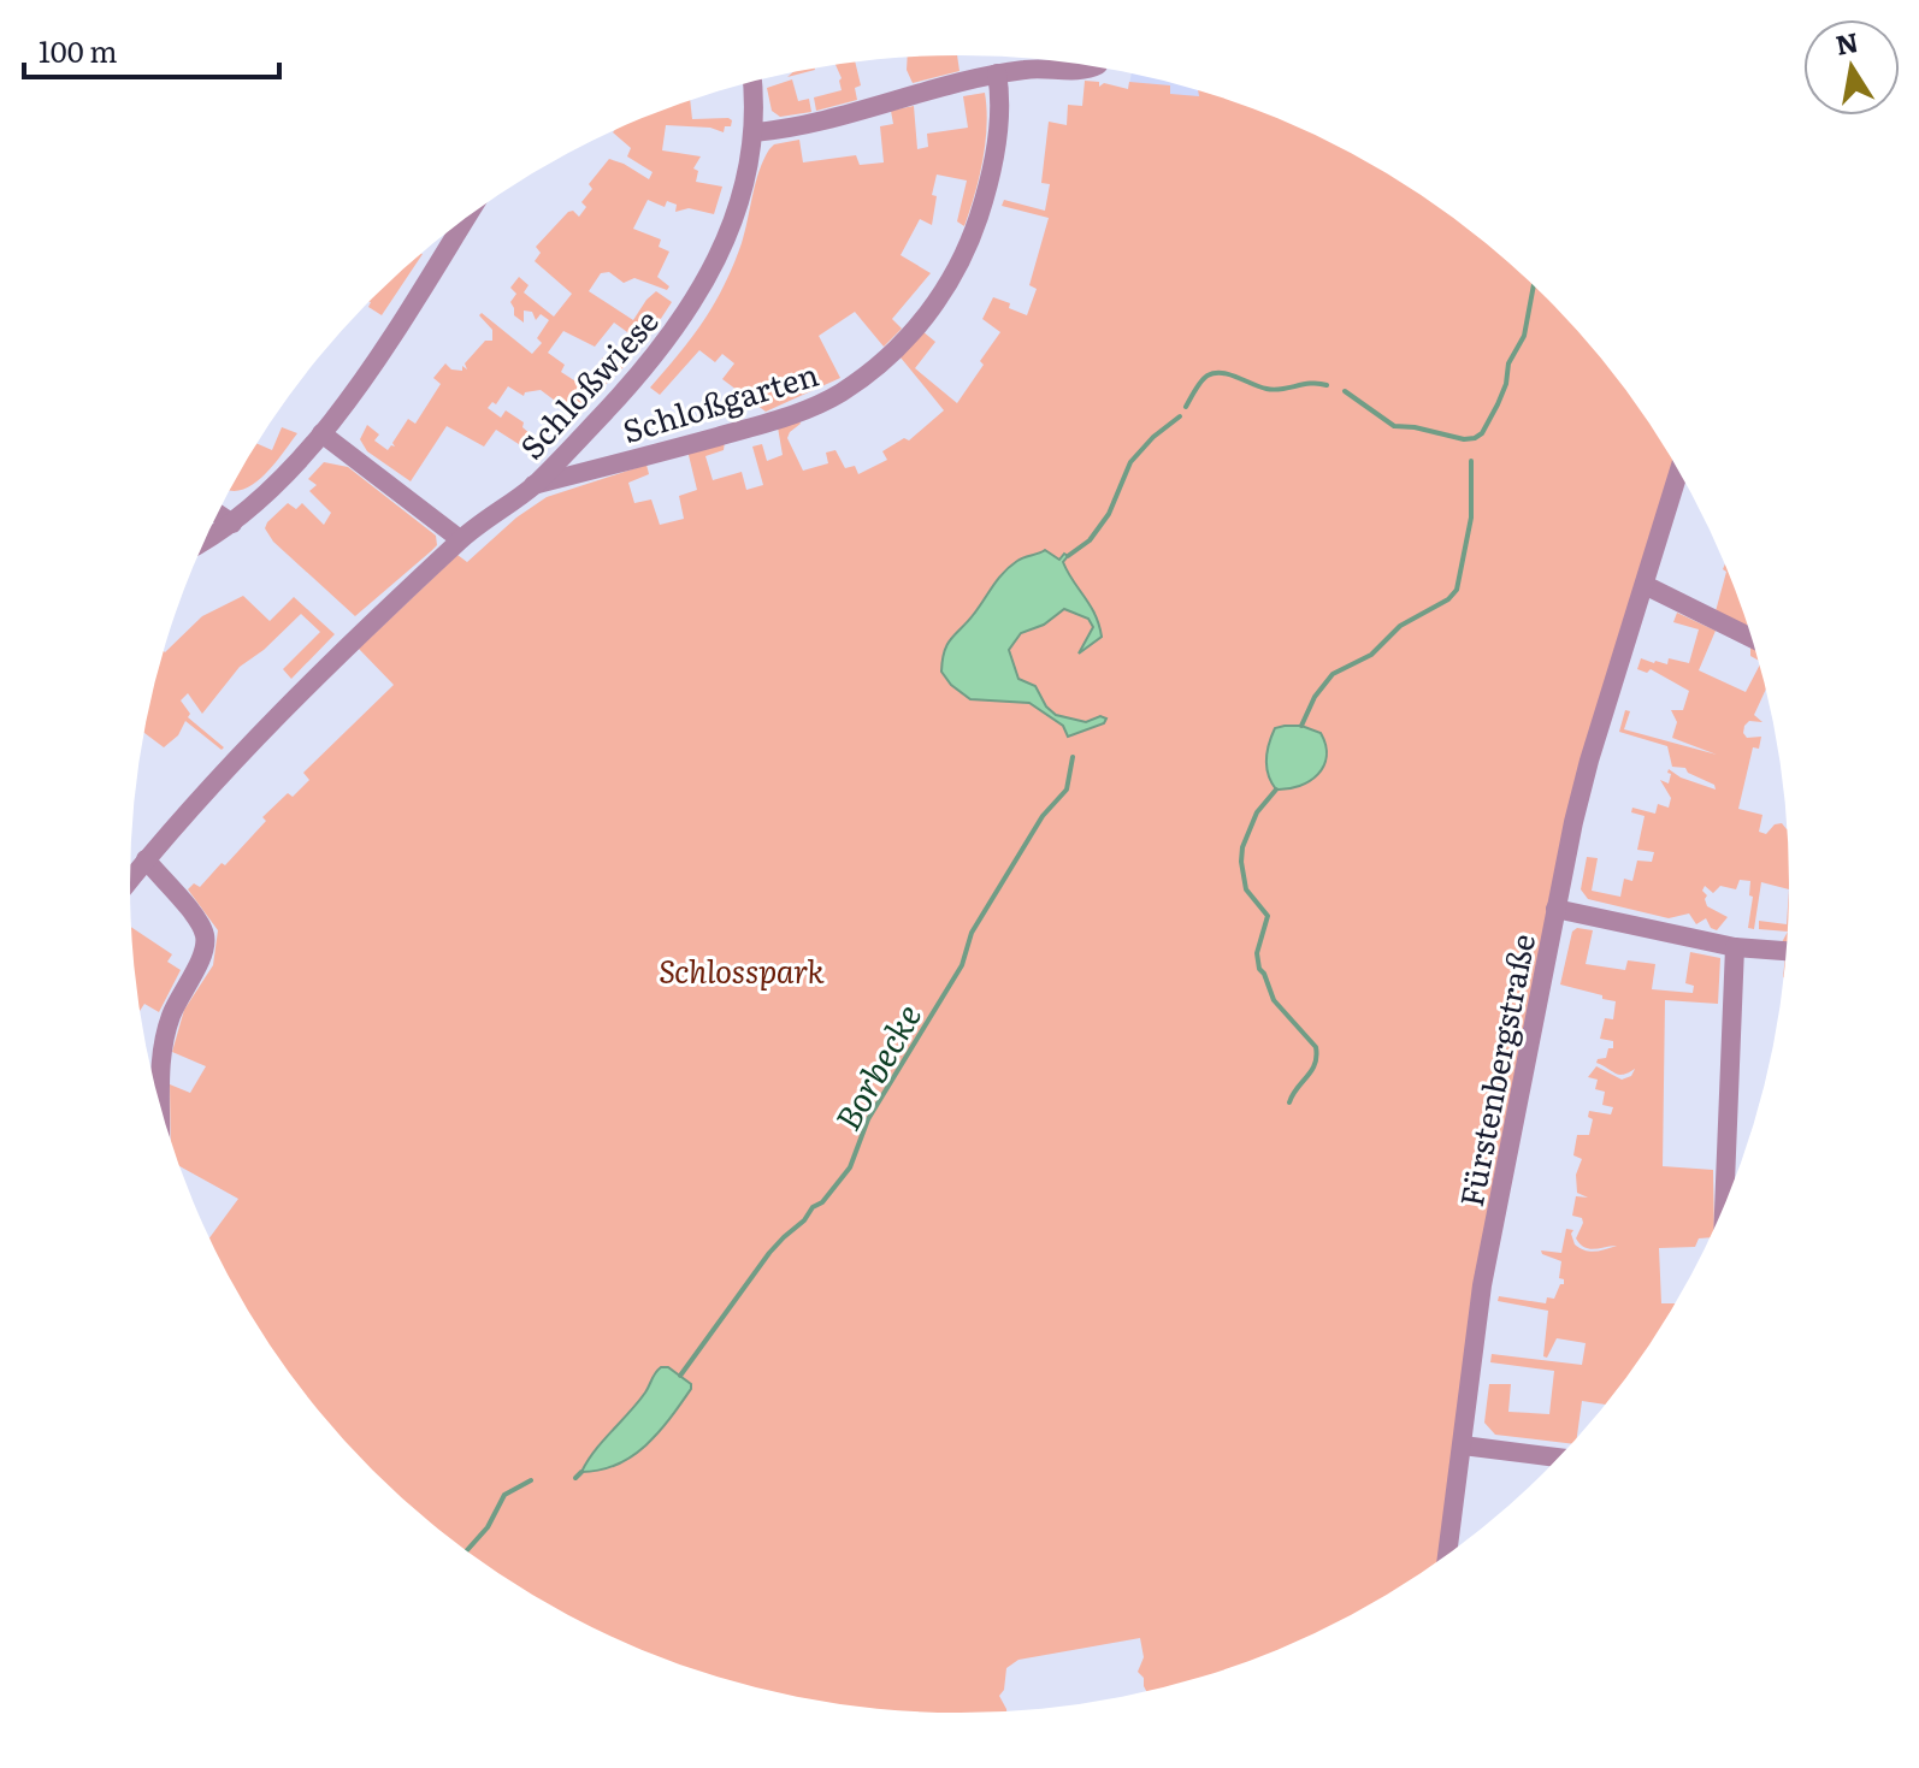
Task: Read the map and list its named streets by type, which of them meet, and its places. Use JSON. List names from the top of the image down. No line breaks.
{"streets":{"street":["Schloßwiese","Schloßgarten","Fürstenbergstraße"]},"crossings":[["Schloßwiese","Schloßgarten"]],"water":["Borbecke"],"parks":["Schlosspark"],"scale_bar":"100 m","north":"top"}
